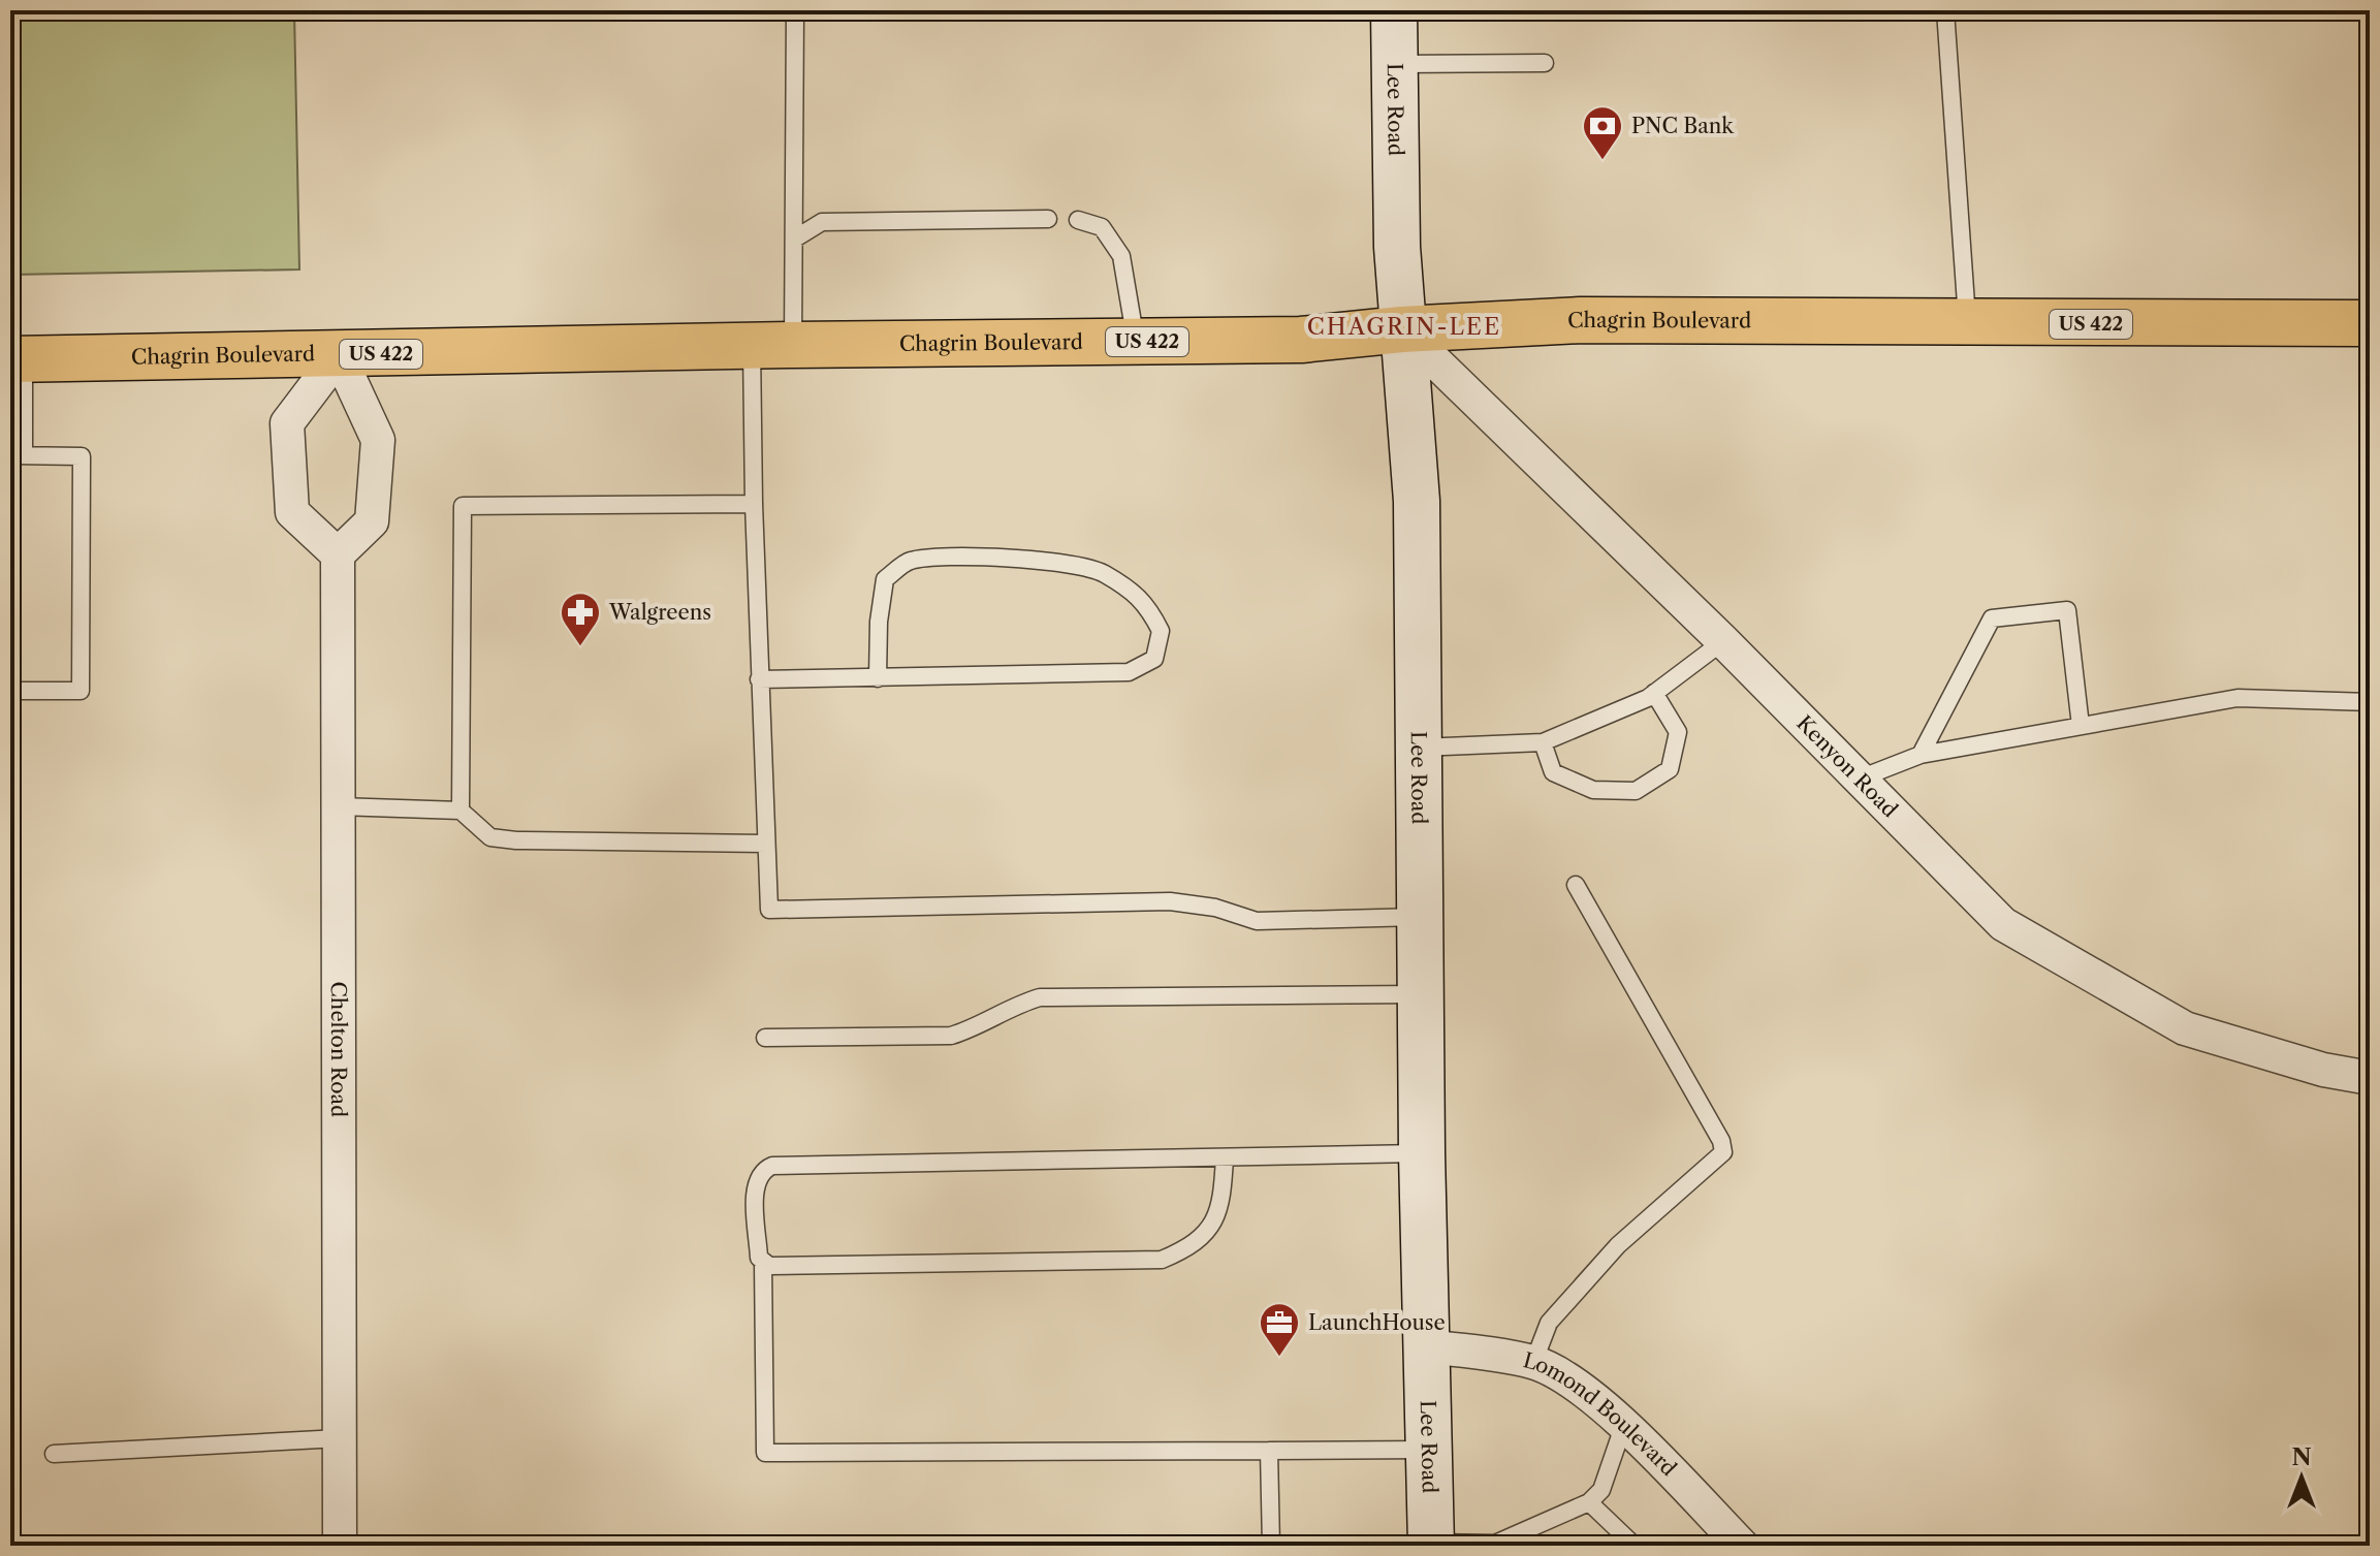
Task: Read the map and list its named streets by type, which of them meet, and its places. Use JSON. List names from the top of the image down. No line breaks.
{"streets":{"main road":["Lee Road","Chagrin Boulevard","US 422"],"street":["Kenyon Road","Chelton Road","Lomond Boulevard"]},"crossings":[["Lee Road","Chagrin Boulevard"],["Lee Road","Kenyon Road"],["Lee Road","Lomond Boulevard"],["Chagrin Boulevard","Kenyon Road"]],"districts":["CHAGRIN-LEE"],"places":{"bank":["PNC Bank"],"pharmacy":["Walgreens"],"office":["LaunchHouse"]},"north":"top"}
